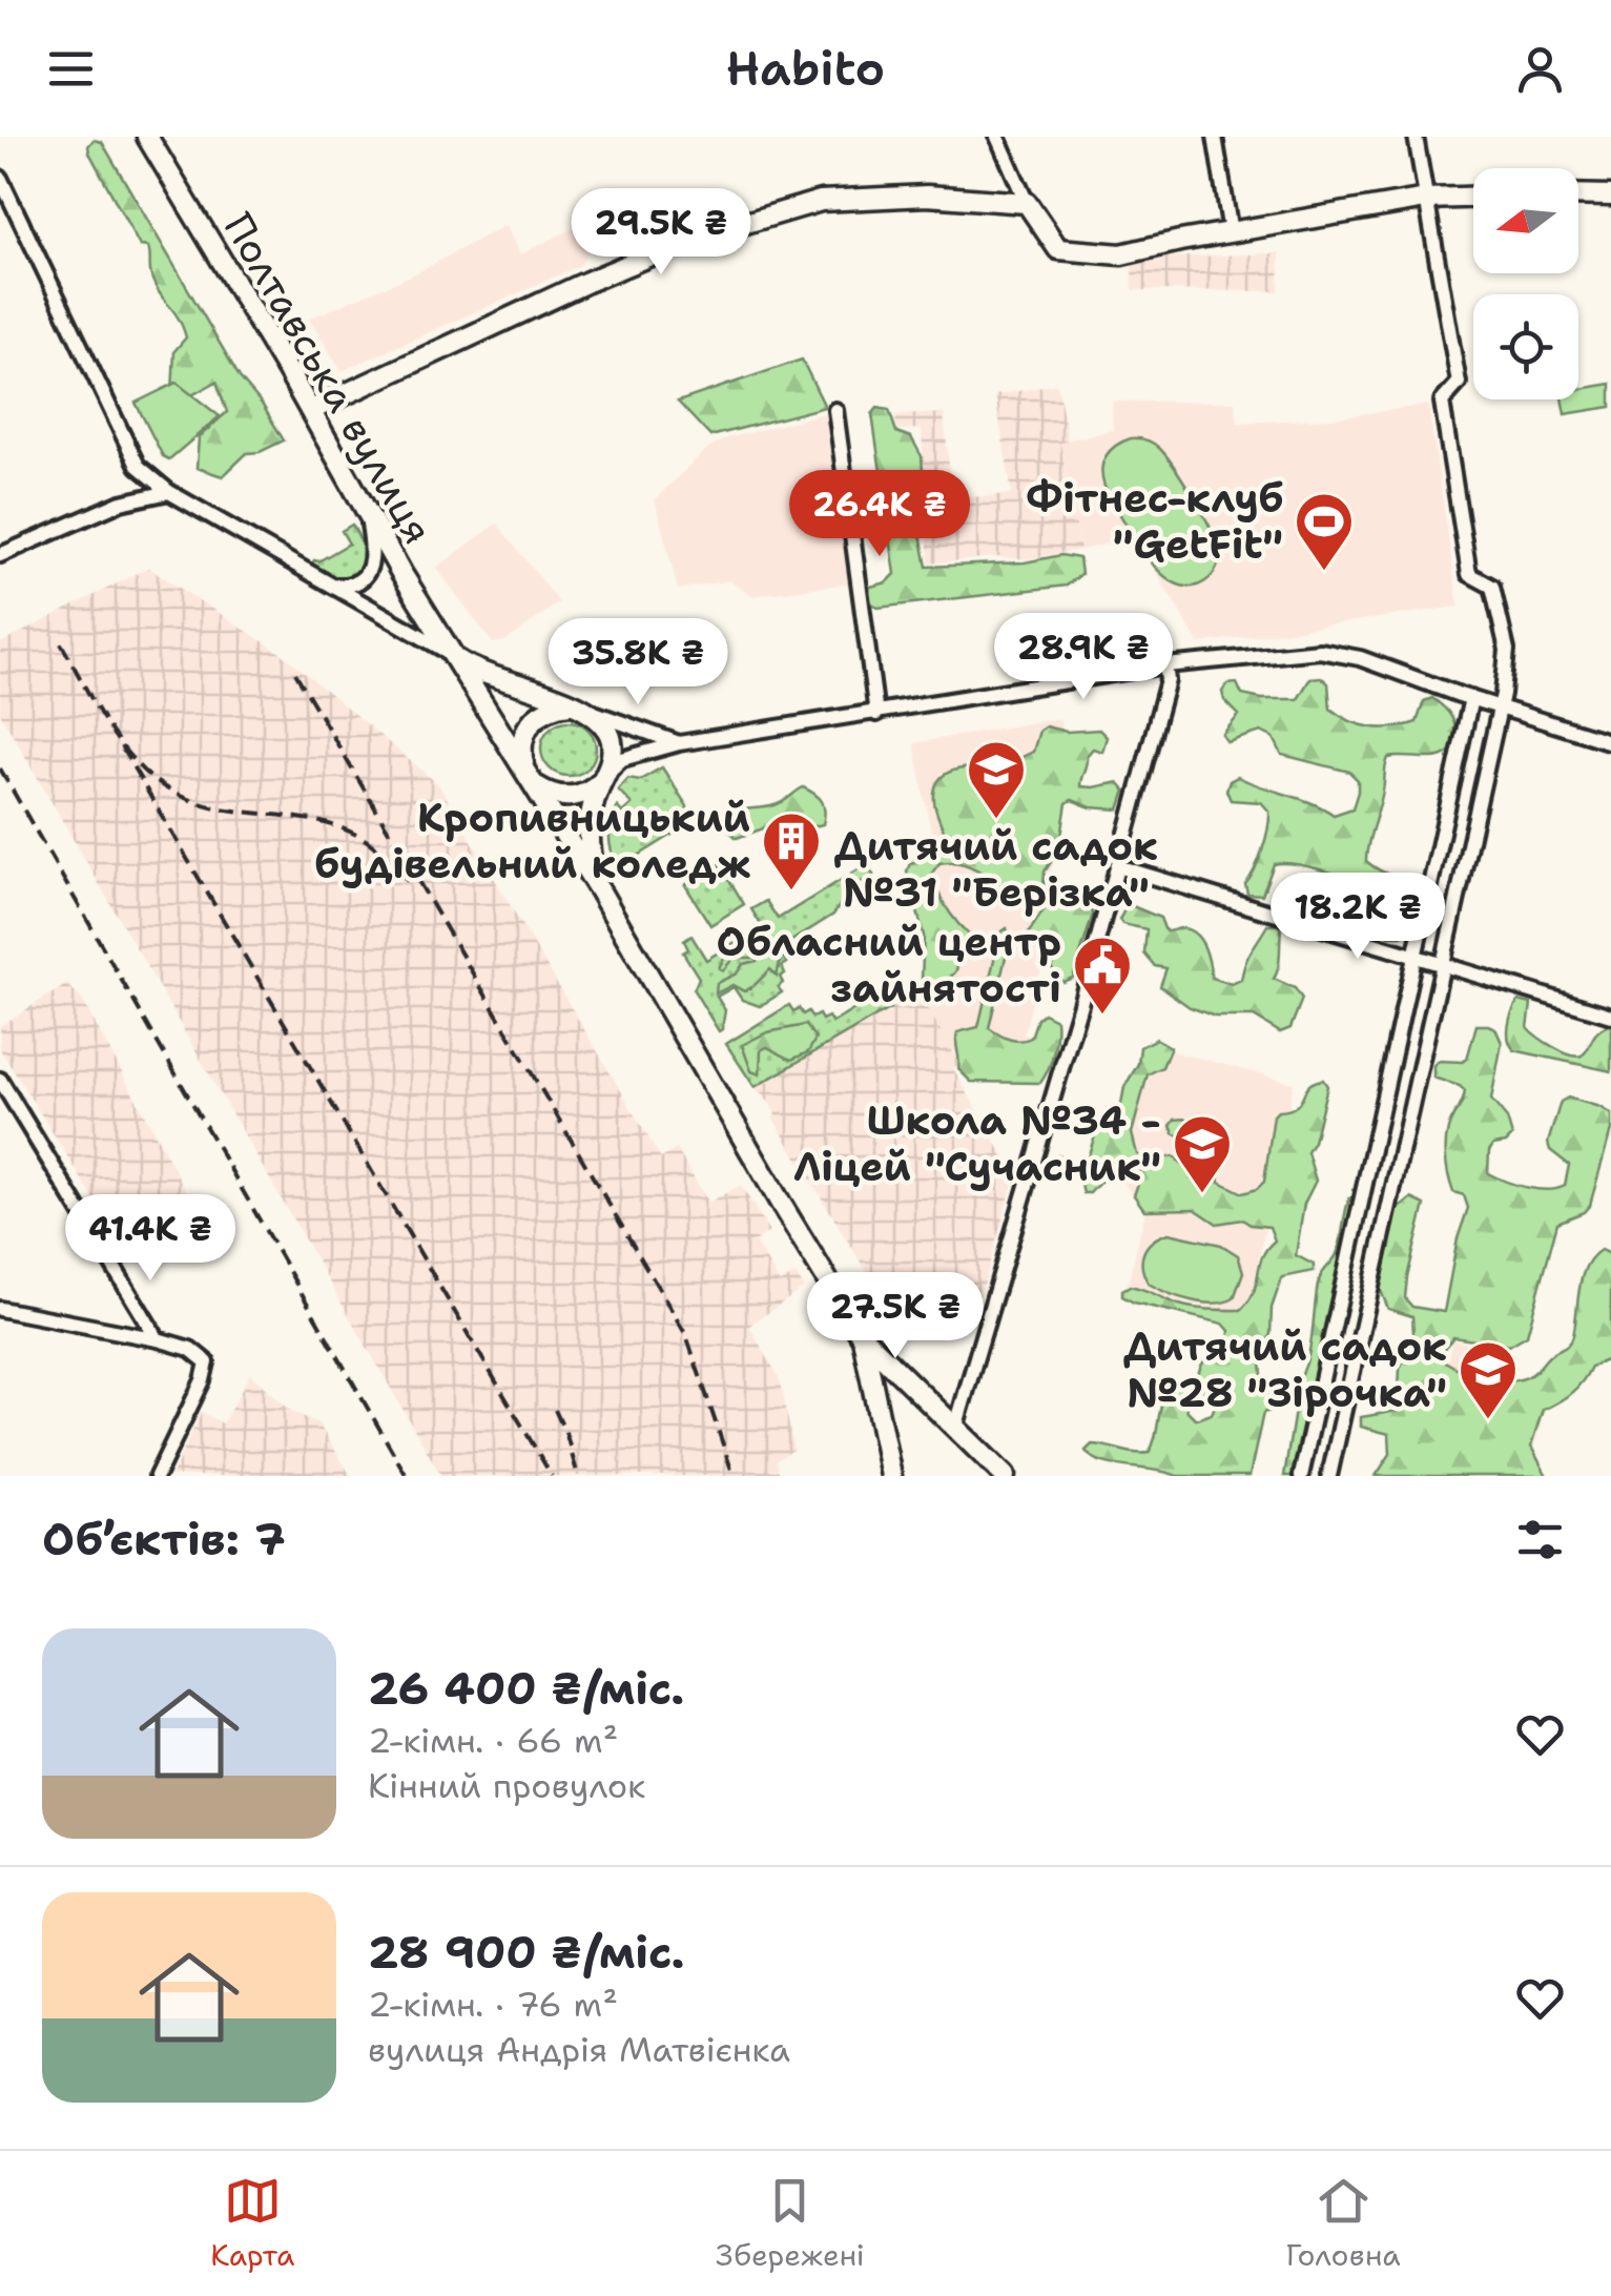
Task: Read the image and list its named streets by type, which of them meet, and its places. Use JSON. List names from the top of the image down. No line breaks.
{"streets":{"main road":["Полтавська вулиця"]},"places":{"sports":["Фітнес-клуб \"GetFit\""],"school or university":["Дитячий садок №31 \"Берізка\"","Школа №34 - Ліцей \"Сучасник\"","Дитячий садок №28 \"Зірочка\""],"building":["Кропивницький будівельний коледж"],"public building":["Обласний центр зайнятості"]},"north":"left","page":{"header":"Habito","price":["29.5K ₴","26.4K ₴","28.9K ₴","35.8K ₴","18.2K ₴","41.4K ₴","27.5K ₴"],"heading":"Об’єктів: 7","list":[{"name":"26 400 ₴/міс.","note":"2-кімн. · 66 m² · Кінний провулок"},{"name":"28 900 ₴/міс.","note":"2-кімн. · 76 m² · вулиця Андрія Матвієнка"}],"tabs":["Карта","Збережені","Головна"]}}
